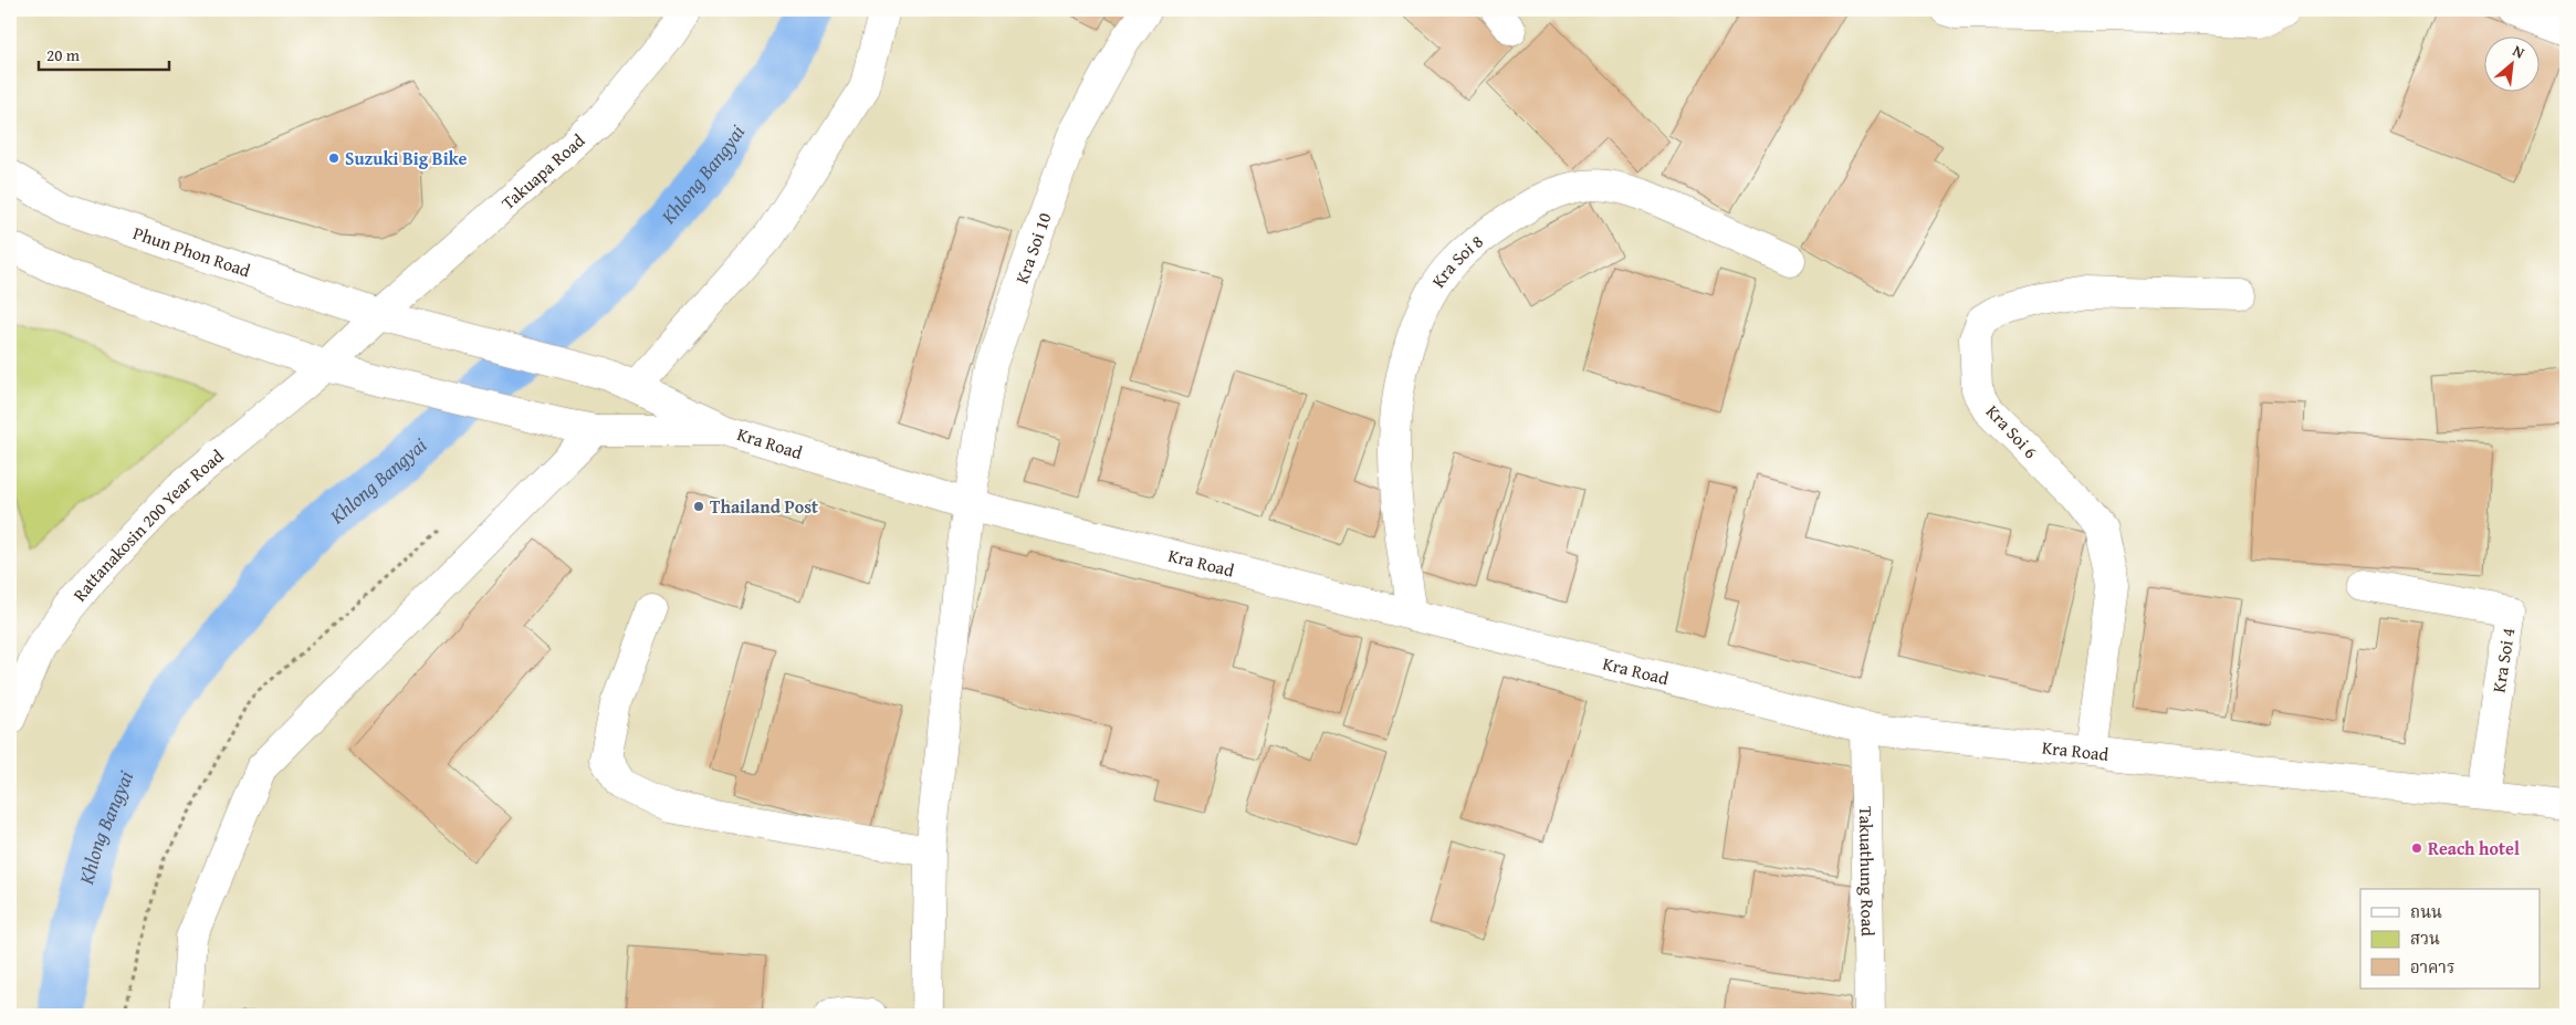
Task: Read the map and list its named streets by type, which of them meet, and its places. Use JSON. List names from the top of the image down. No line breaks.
{"streets":{"street":["Takuapa Road","Kra Soi 10","Phun Phon Road","Kra Soi 8","Kra Soi 6","Kra Road","Rattanakosin 200 Year Road","Kra Soi 4","Takuathung Road"]},"crossings":[["Takuapa Road","Phun Phon Road"],["Takuapa Road","Kra Road"],["Takuapa Road","Rattanakosin 200 Year Road"],["Kra Soi 10","Kra Road"],["Phun Phon Road","Kra Road"],["Kra Soi 8","Kra Road"],["Kra Soi 6","Kra Road"],["Kra Road","Rattanakosin 200 Year Road"],["Kra Road","Kra Soi 4"],["Kra Road","Takuathung Road"]],"water":["Khlong Bangyai"],"places":["Suzuki Big Bike","Thailand Post","Reach hotel"],"legend":["ถนน","สวน","อาคาร"],"scale_bar":"20 m","north":"top right"}
